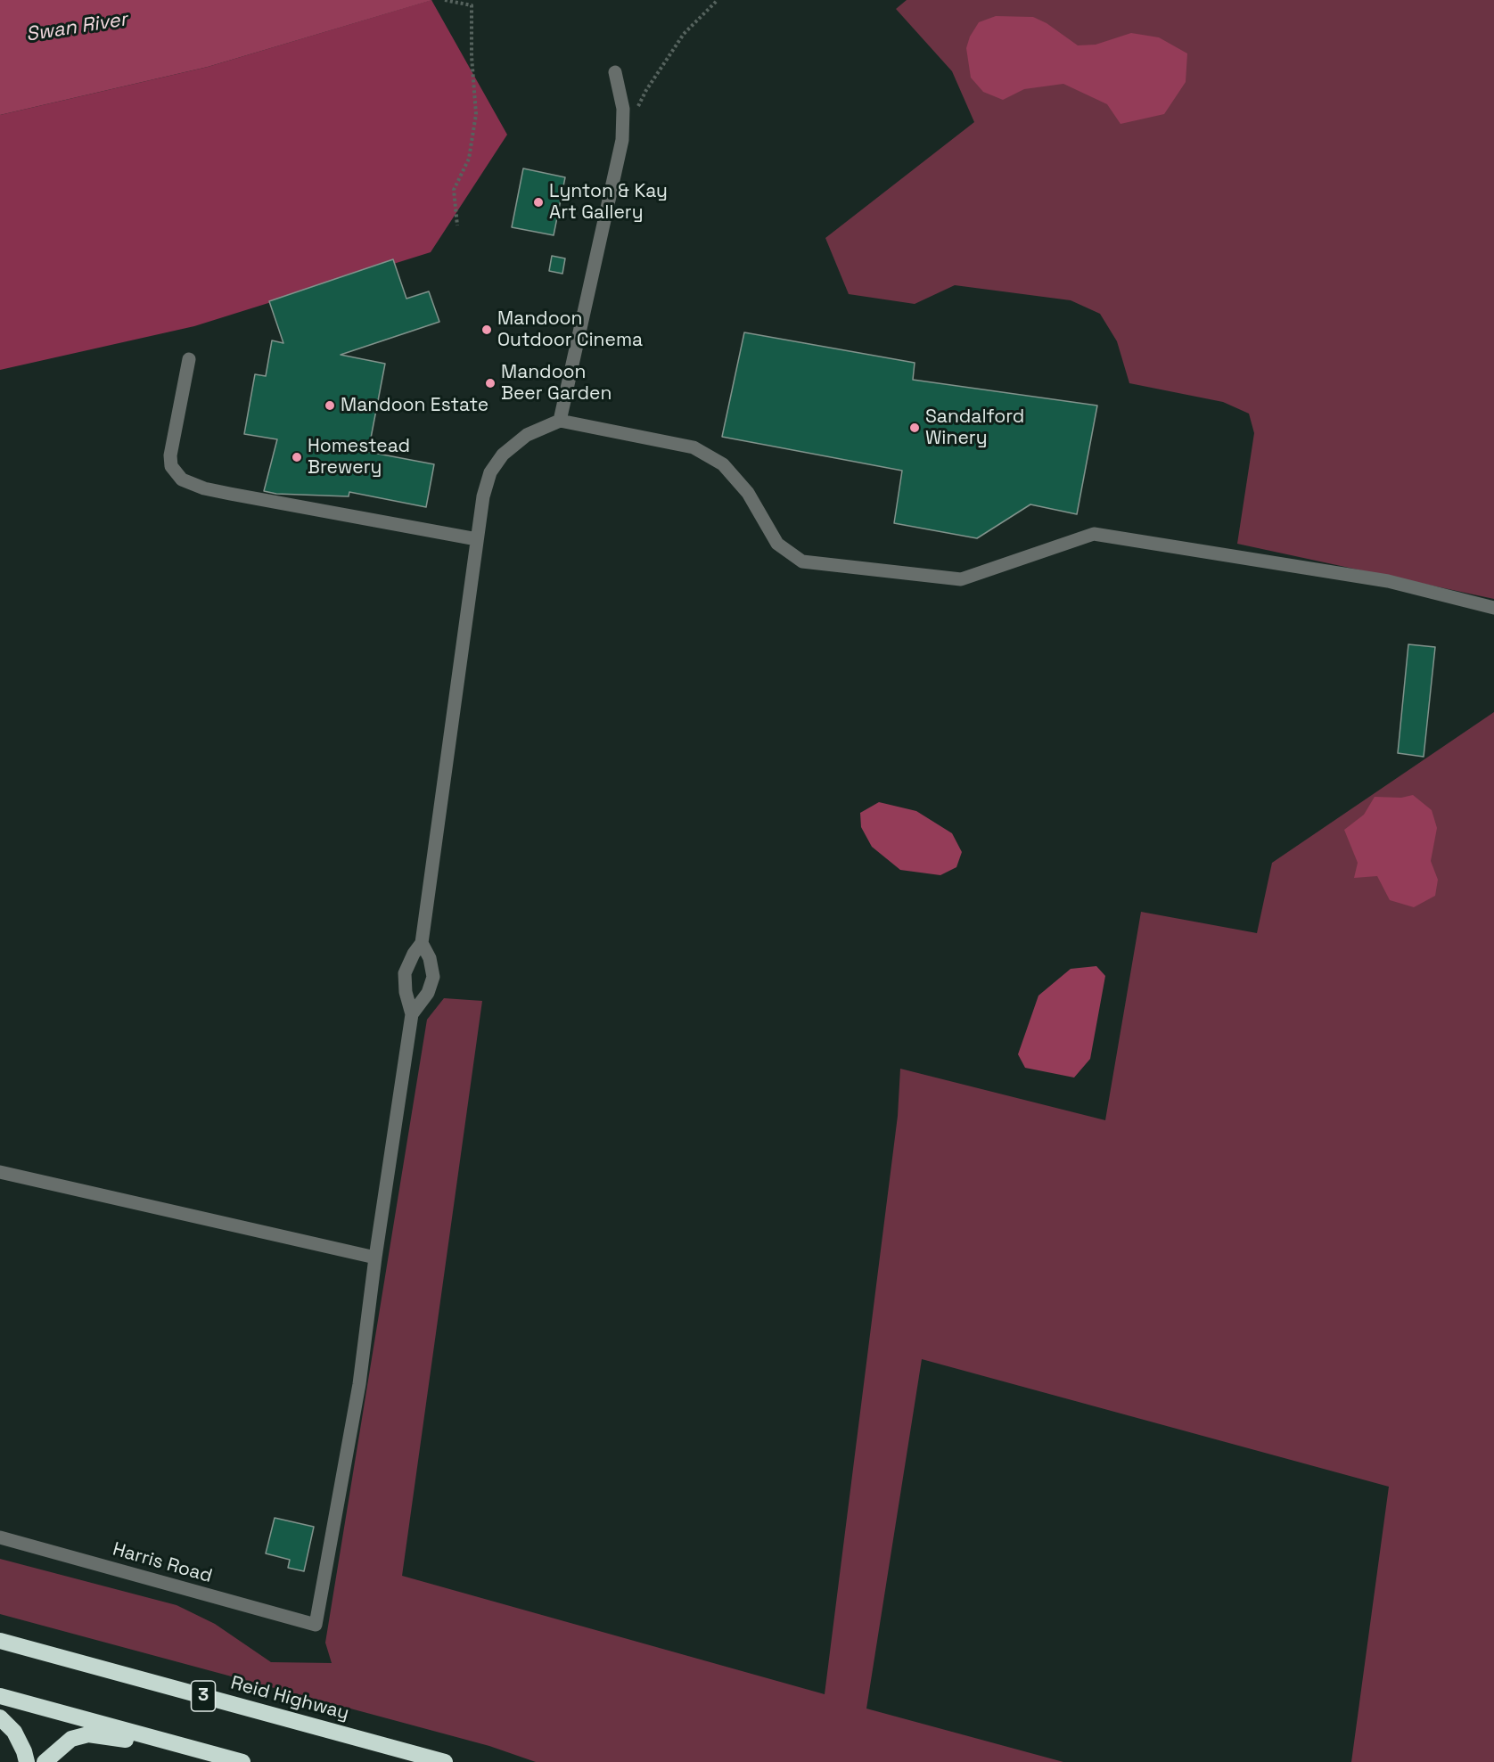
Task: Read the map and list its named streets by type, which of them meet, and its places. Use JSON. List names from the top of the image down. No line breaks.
{"streets":{"highway":["3","Reid Highway"],"street":["Harris Road"]},"water":["Swan River"],"places":["Lynton & Kay Art Gallery","Mandoon Outdoor Cinema","Mandoon Beer Garden","Mandoon Estate","Sandalford Winery","Homestead Brewery"]}
